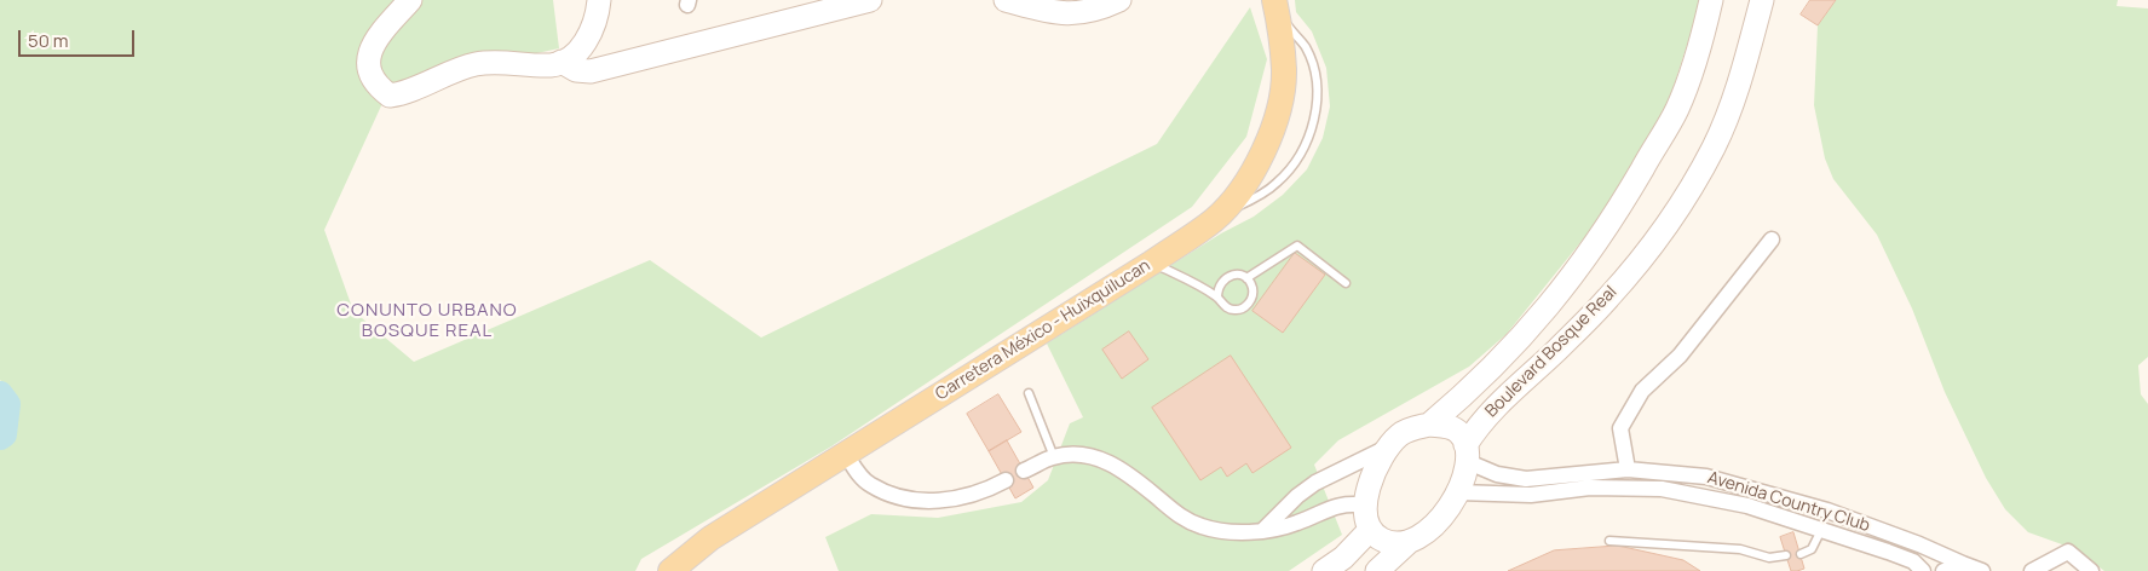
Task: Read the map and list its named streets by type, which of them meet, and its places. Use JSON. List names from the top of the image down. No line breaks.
{"streets":{"main road":["Carretera México - Huixquilucan"],"street":["Boulevard Bosque Real","Avenida Country Club"]},"crossings":[["Boulevard Bosque Real","Avenida Country Club"]],"districts":["CONUNTO URBANO BOSQUE REAL"],"scale_bar":"50 m"}
